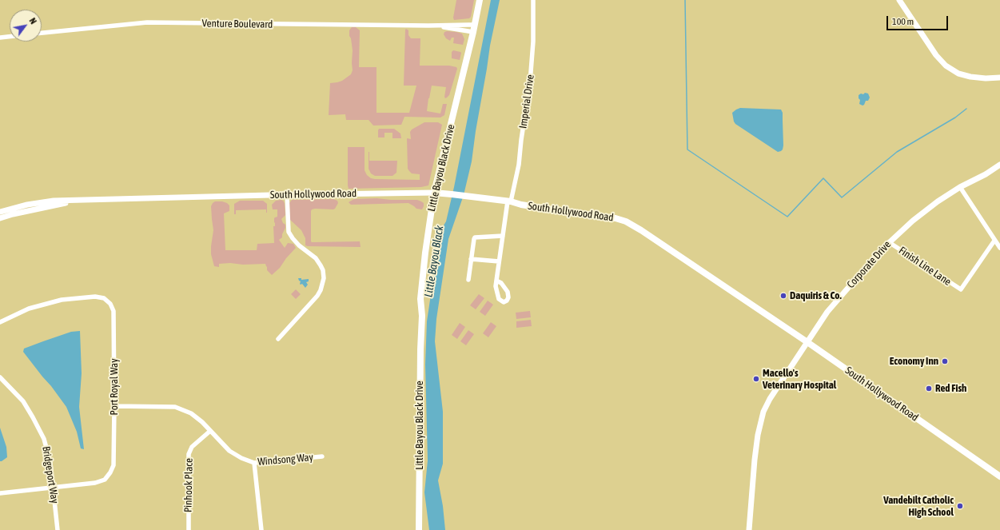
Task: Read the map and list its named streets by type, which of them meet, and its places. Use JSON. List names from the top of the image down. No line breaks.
{"streets":{"main road":["Little Bayou Black Drive","South Hollywood Road"],"street":["Venture Boulevard","Imperial Drive","Corporate Drive","Finish Line Lane","Port Royal Way","Windsong Way","Bridgeport Way","Pinhook Place"]},"crossings":[["Venture Boulevard","Little Bayou Black Drive"],["Imperial Drive","South Hollywood Road"],["Little Bayou Black Drive","South Hollywood Road"],["South Hollywood Road","Corporate Drive"],["Corporate Drive","Finish Line Lane"],["Port Royal Way","Windsong Way"],["Port Royal Way","Bridgeport Way"],["Windsong Way","Pinhook Place"]],"water":["Little Bayou Black"],"places":["Daquiris & Co.","Economy Inn","Macello's Veterinary Hospital","Red Fish","Vandebilt Catholic High School"],"scale_bar":"100 m","north":"top right"}
